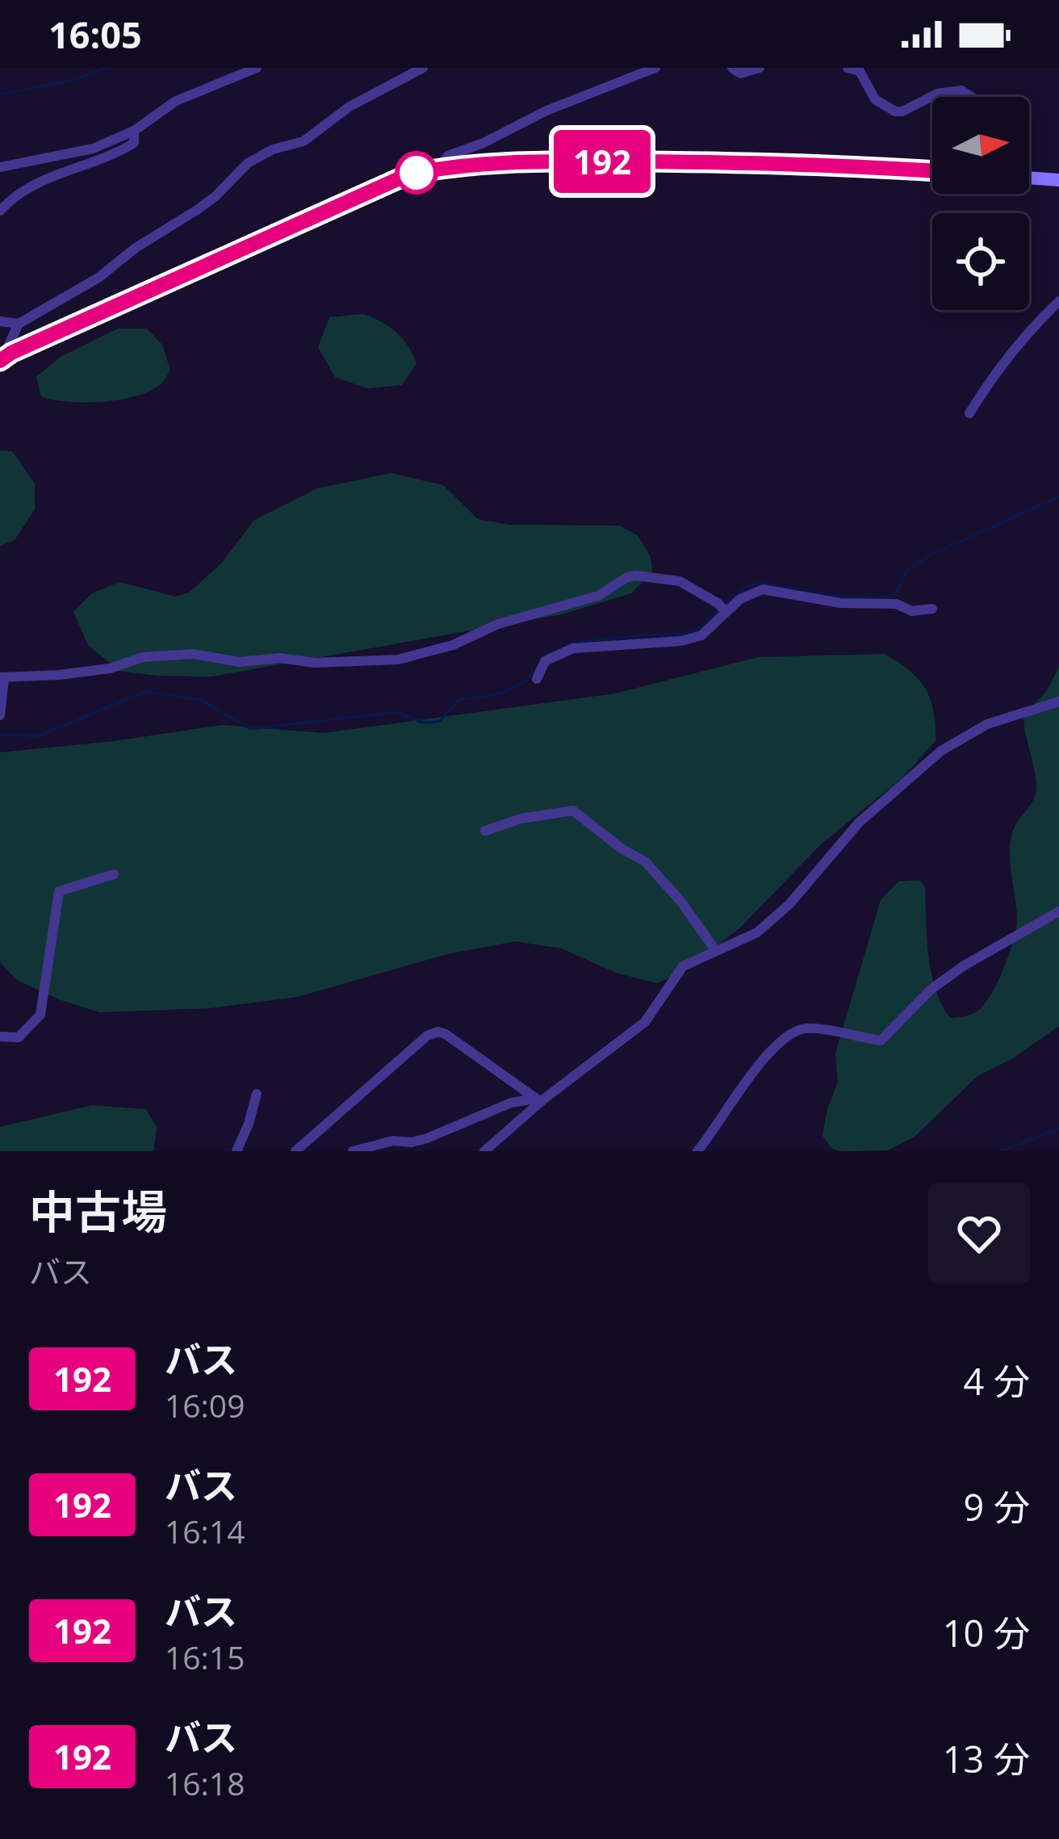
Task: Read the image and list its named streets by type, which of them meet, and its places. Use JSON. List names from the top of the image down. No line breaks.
{"lines":["bus line 192"],"north":"right","page":{"status":"16:05","on_map":"192","heading":["中古場","バス"],"list":[{"mark":"192","name":"バス","note":"16:09","value":"4 分"},{"mark":"192","name":"バス","note":"16:14","value":"9 分"},{"mark":"192","name":"バス","note":"16:15","value":"10 分"},{"mark":"192","name":"バス","note":"16:18","value":"13 分"}]}}
